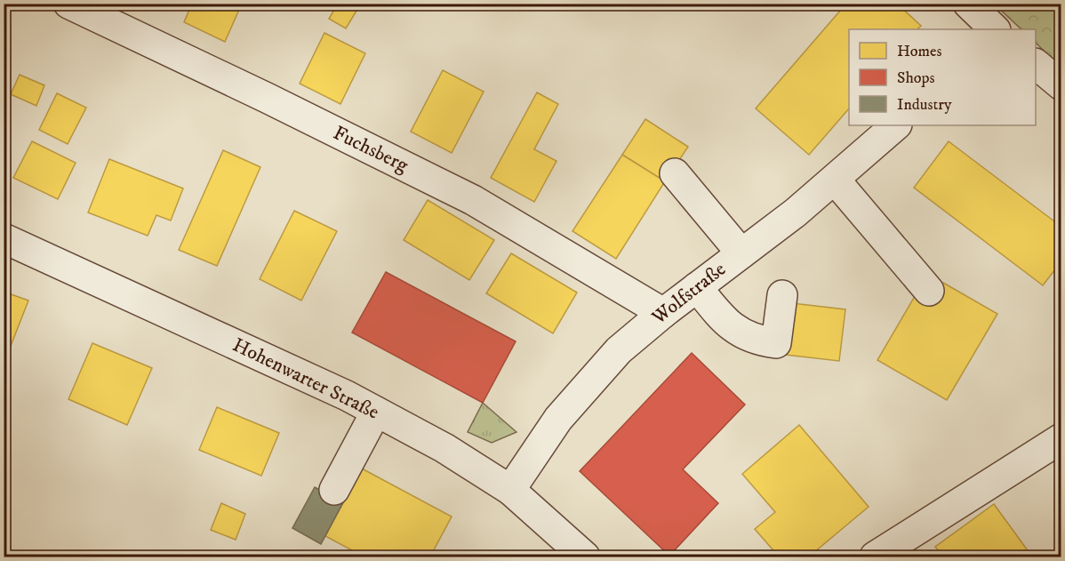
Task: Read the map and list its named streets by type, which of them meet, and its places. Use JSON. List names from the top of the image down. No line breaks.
{"streets":{"street":["Fuchsberg","Wolfstraße","Hohenwarter Straße"]},"crossings":[["Fuchsberg","Wolfstraße"],["Wolfstraße","Hohenwarter Straße"]],"legend":["Homes","Shops","Industry"]}
